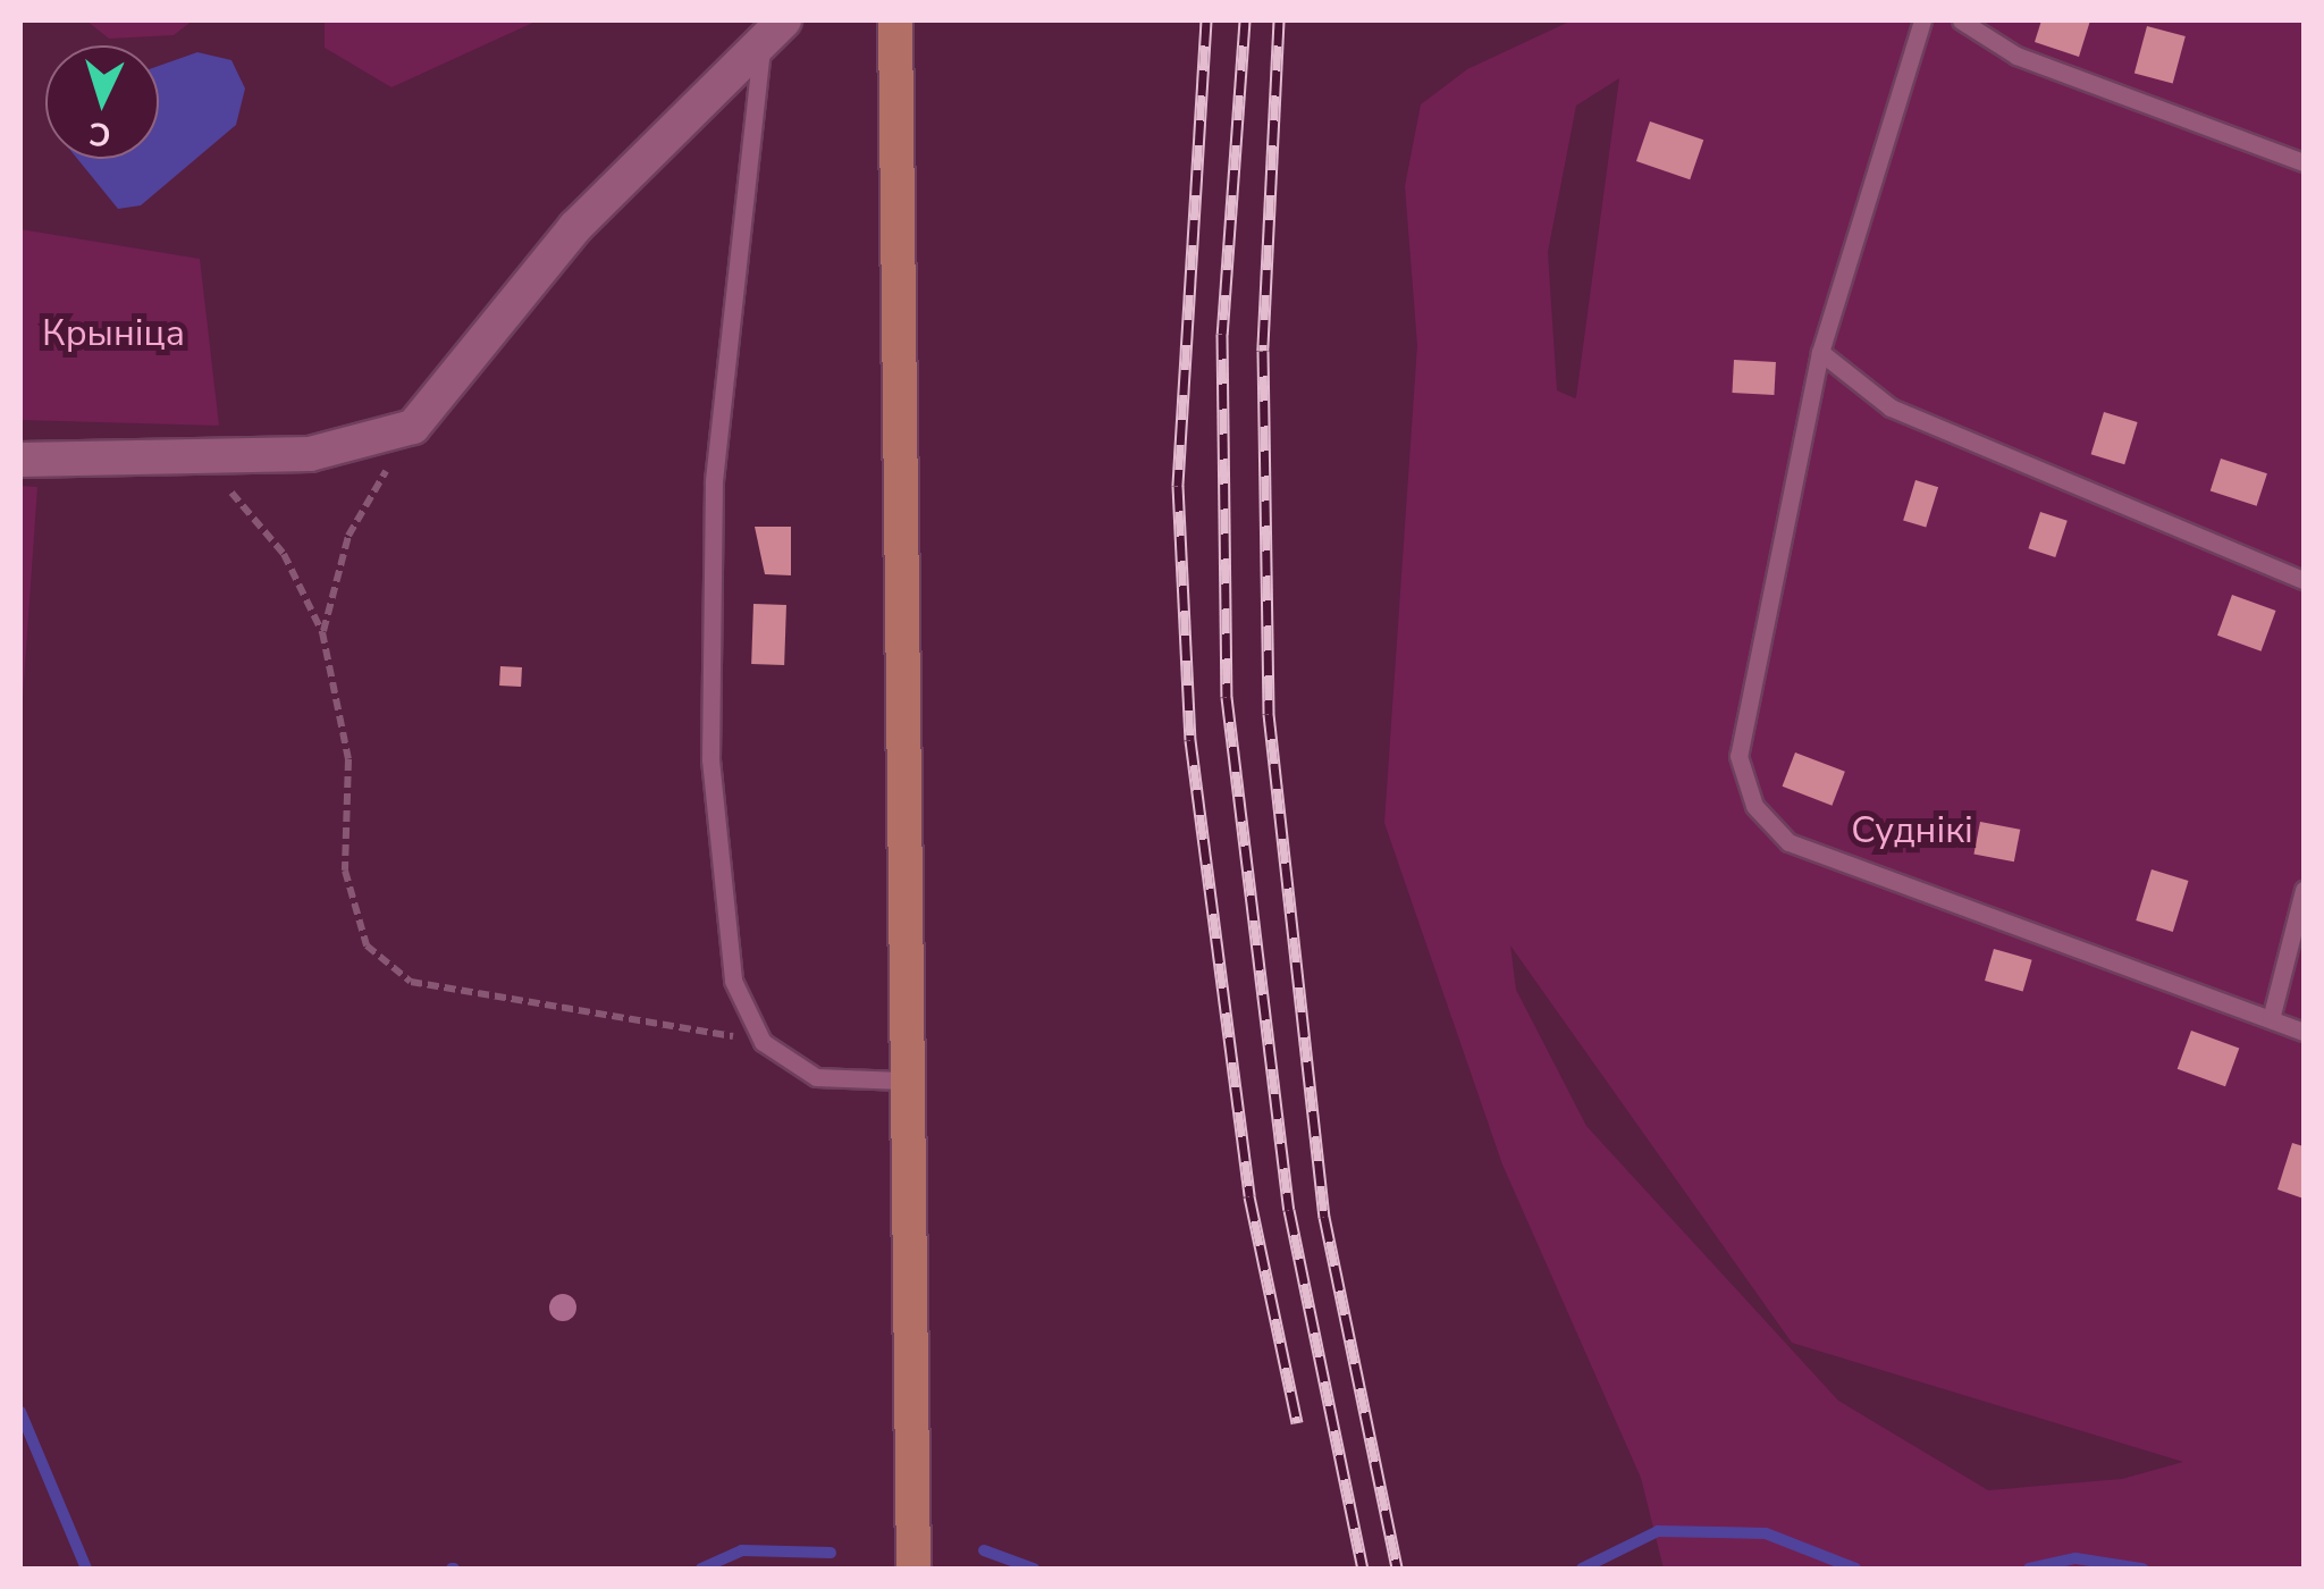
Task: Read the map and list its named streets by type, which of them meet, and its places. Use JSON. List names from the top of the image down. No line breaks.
{"parks":["Крыніца","Суднікі"],"north":"bottom"}
